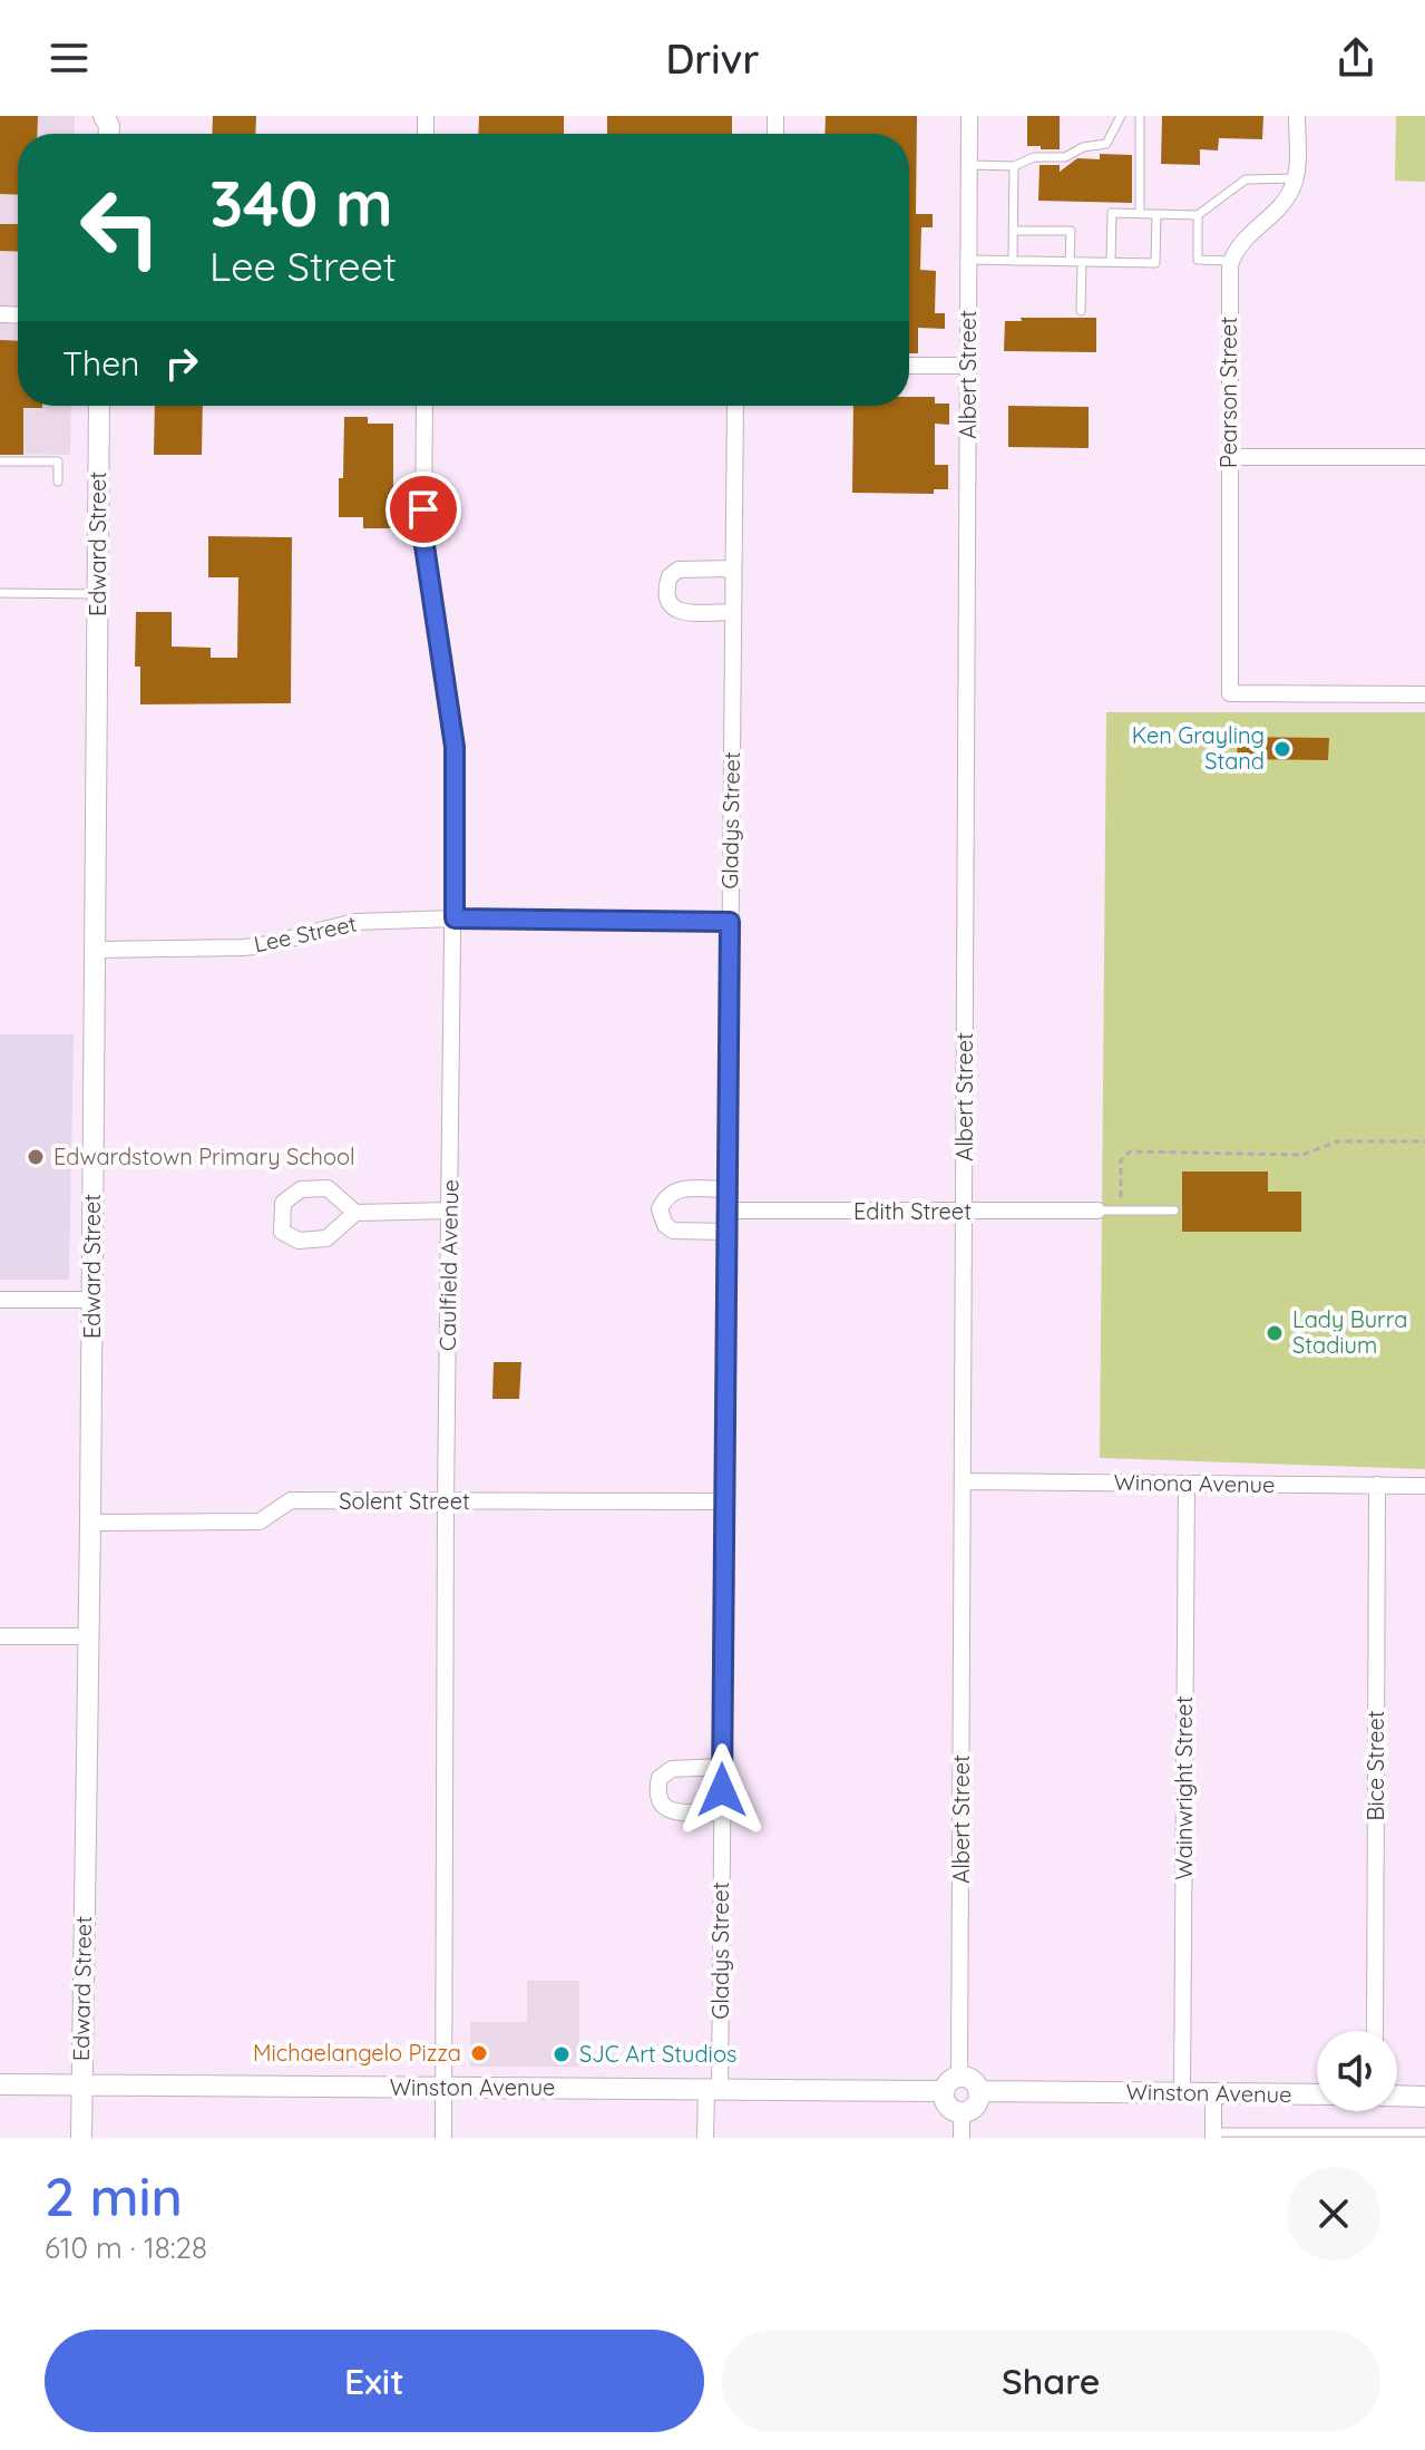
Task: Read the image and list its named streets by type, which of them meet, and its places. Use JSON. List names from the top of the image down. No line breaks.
{"streets":{"street":["Albert Street","Pearson Street","Edward Street","Gladys Street","Lee Street","Edith Street","Caulfield Avenue","Winona Avenue","Solent Street","Bice Street","Wainwright Street","Winston Avenue"]},"crossings":[["Albert Street","Edith Street"],["Albert Street","Winona Avenue"],["Albert Street","Winston Avenue"],["Edward Street","Lee Street"],["Edward Street","Solent Street"],["Edward Street","Winston Avenue"],["Gladys Street","Lee Street"],["Gladys Street","Edith Street"],["Gladys Street","Solent Street"],["Gladys Street","Winston Avenue"],["Lee Street","Caulfield Avenue"],["Caulfield Avenue","Solent Street"],["Caulfield Avenue","Winston Avenue"],["Winona Avenue","Bice Street"],["Winona Avenue","Wainwright Street"],["Wainwright Street","Winston Avenue"]],"places":["Ken Grayling Stand","Edwardstown Primary School","Lady Burra Stadium","Michaelangelo Pizza","SJC Art Studios"],"page":{"header":"Drivr","turn":["340 m","Lee Street"],"then":"Then","heading":["2 min","610 m · 18:28"],"buttons":["Exit","Share"]}}
